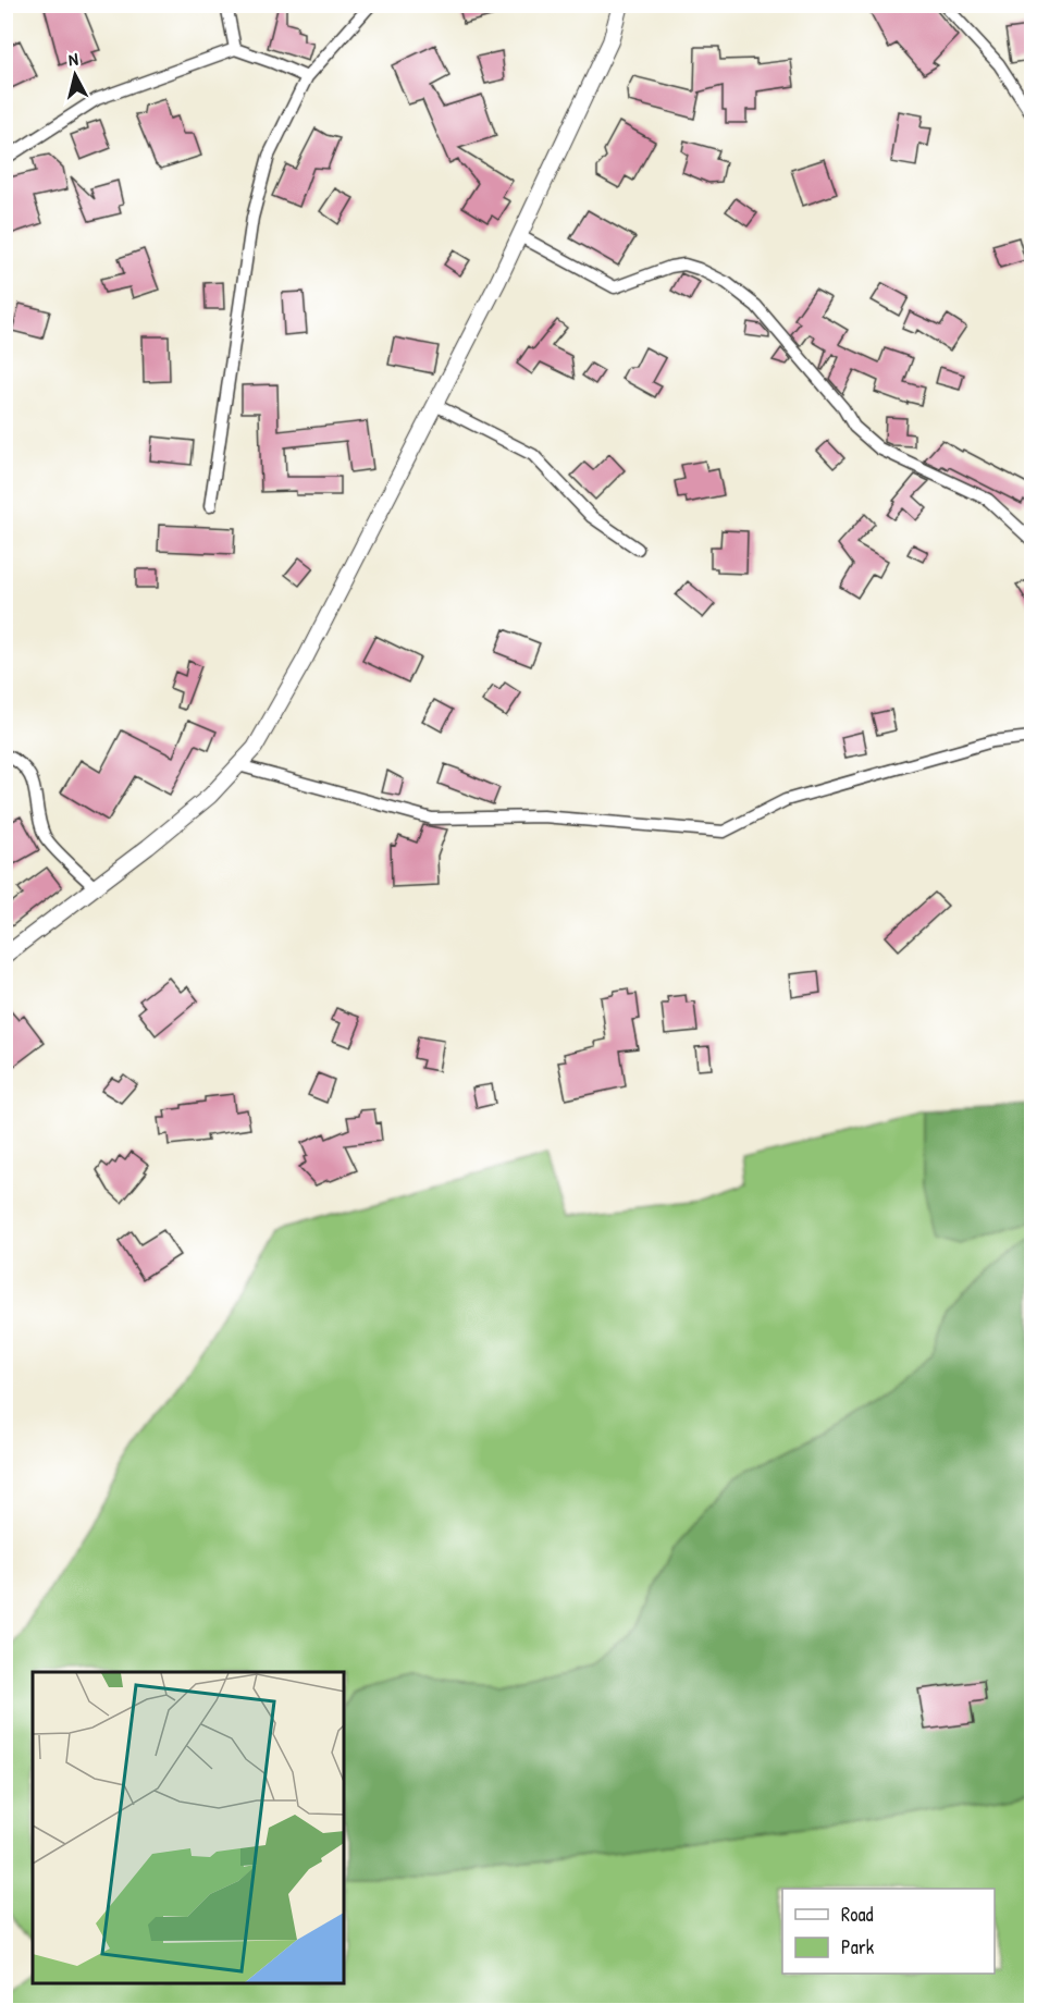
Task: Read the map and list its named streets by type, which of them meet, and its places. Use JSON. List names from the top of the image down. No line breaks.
{"legend":["Road","Park"],"north":"top"}
